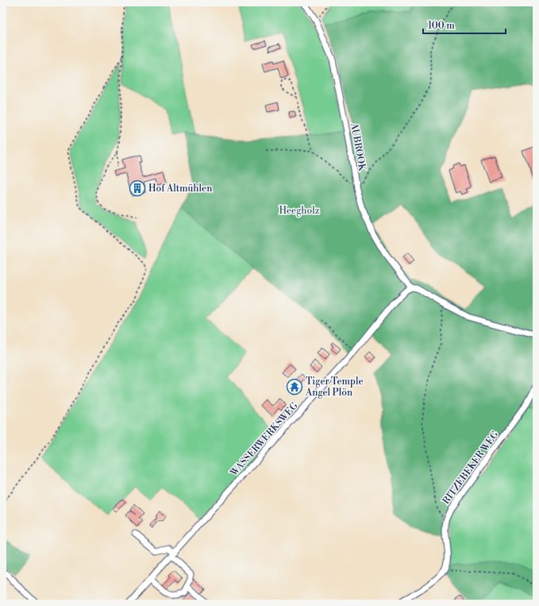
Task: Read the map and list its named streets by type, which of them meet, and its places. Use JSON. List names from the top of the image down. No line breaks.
{"streets":{"street":["AUBROOK","WASSERWERKSWEG","RITZEBEKER WEG"]},"crossings":[["AUBROOK","WASSERWERKSWEG"]],"parks":["Heegholz"],"places":{"building":["Hof Altmühlen"],"temple":["Tiger Temple Angel Plön"]},"scale_bar":"100 m"}
